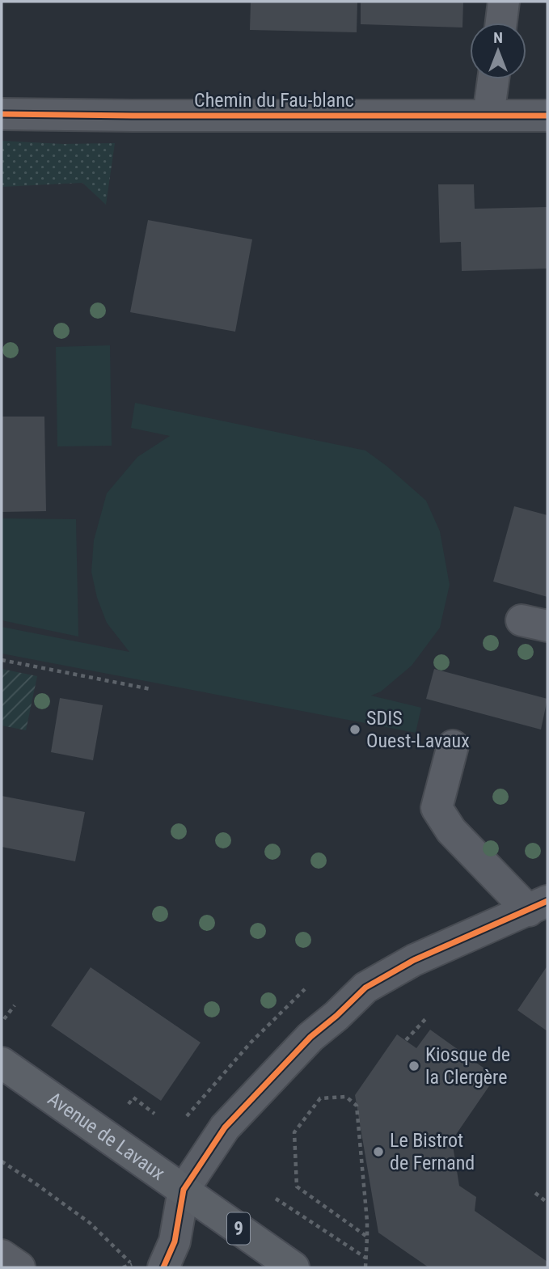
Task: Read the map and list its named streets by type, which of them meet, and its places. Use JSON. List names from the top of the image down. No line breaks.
{"streets":{"main road":["Avenue de Lavaux","9"],"street":["Chemin du Fau-blanc"]},"places":["SDIS Ouest-Lavaux","Kiosque de la Clergère","Le Bistrot de Fernand"],"north":"top"}
